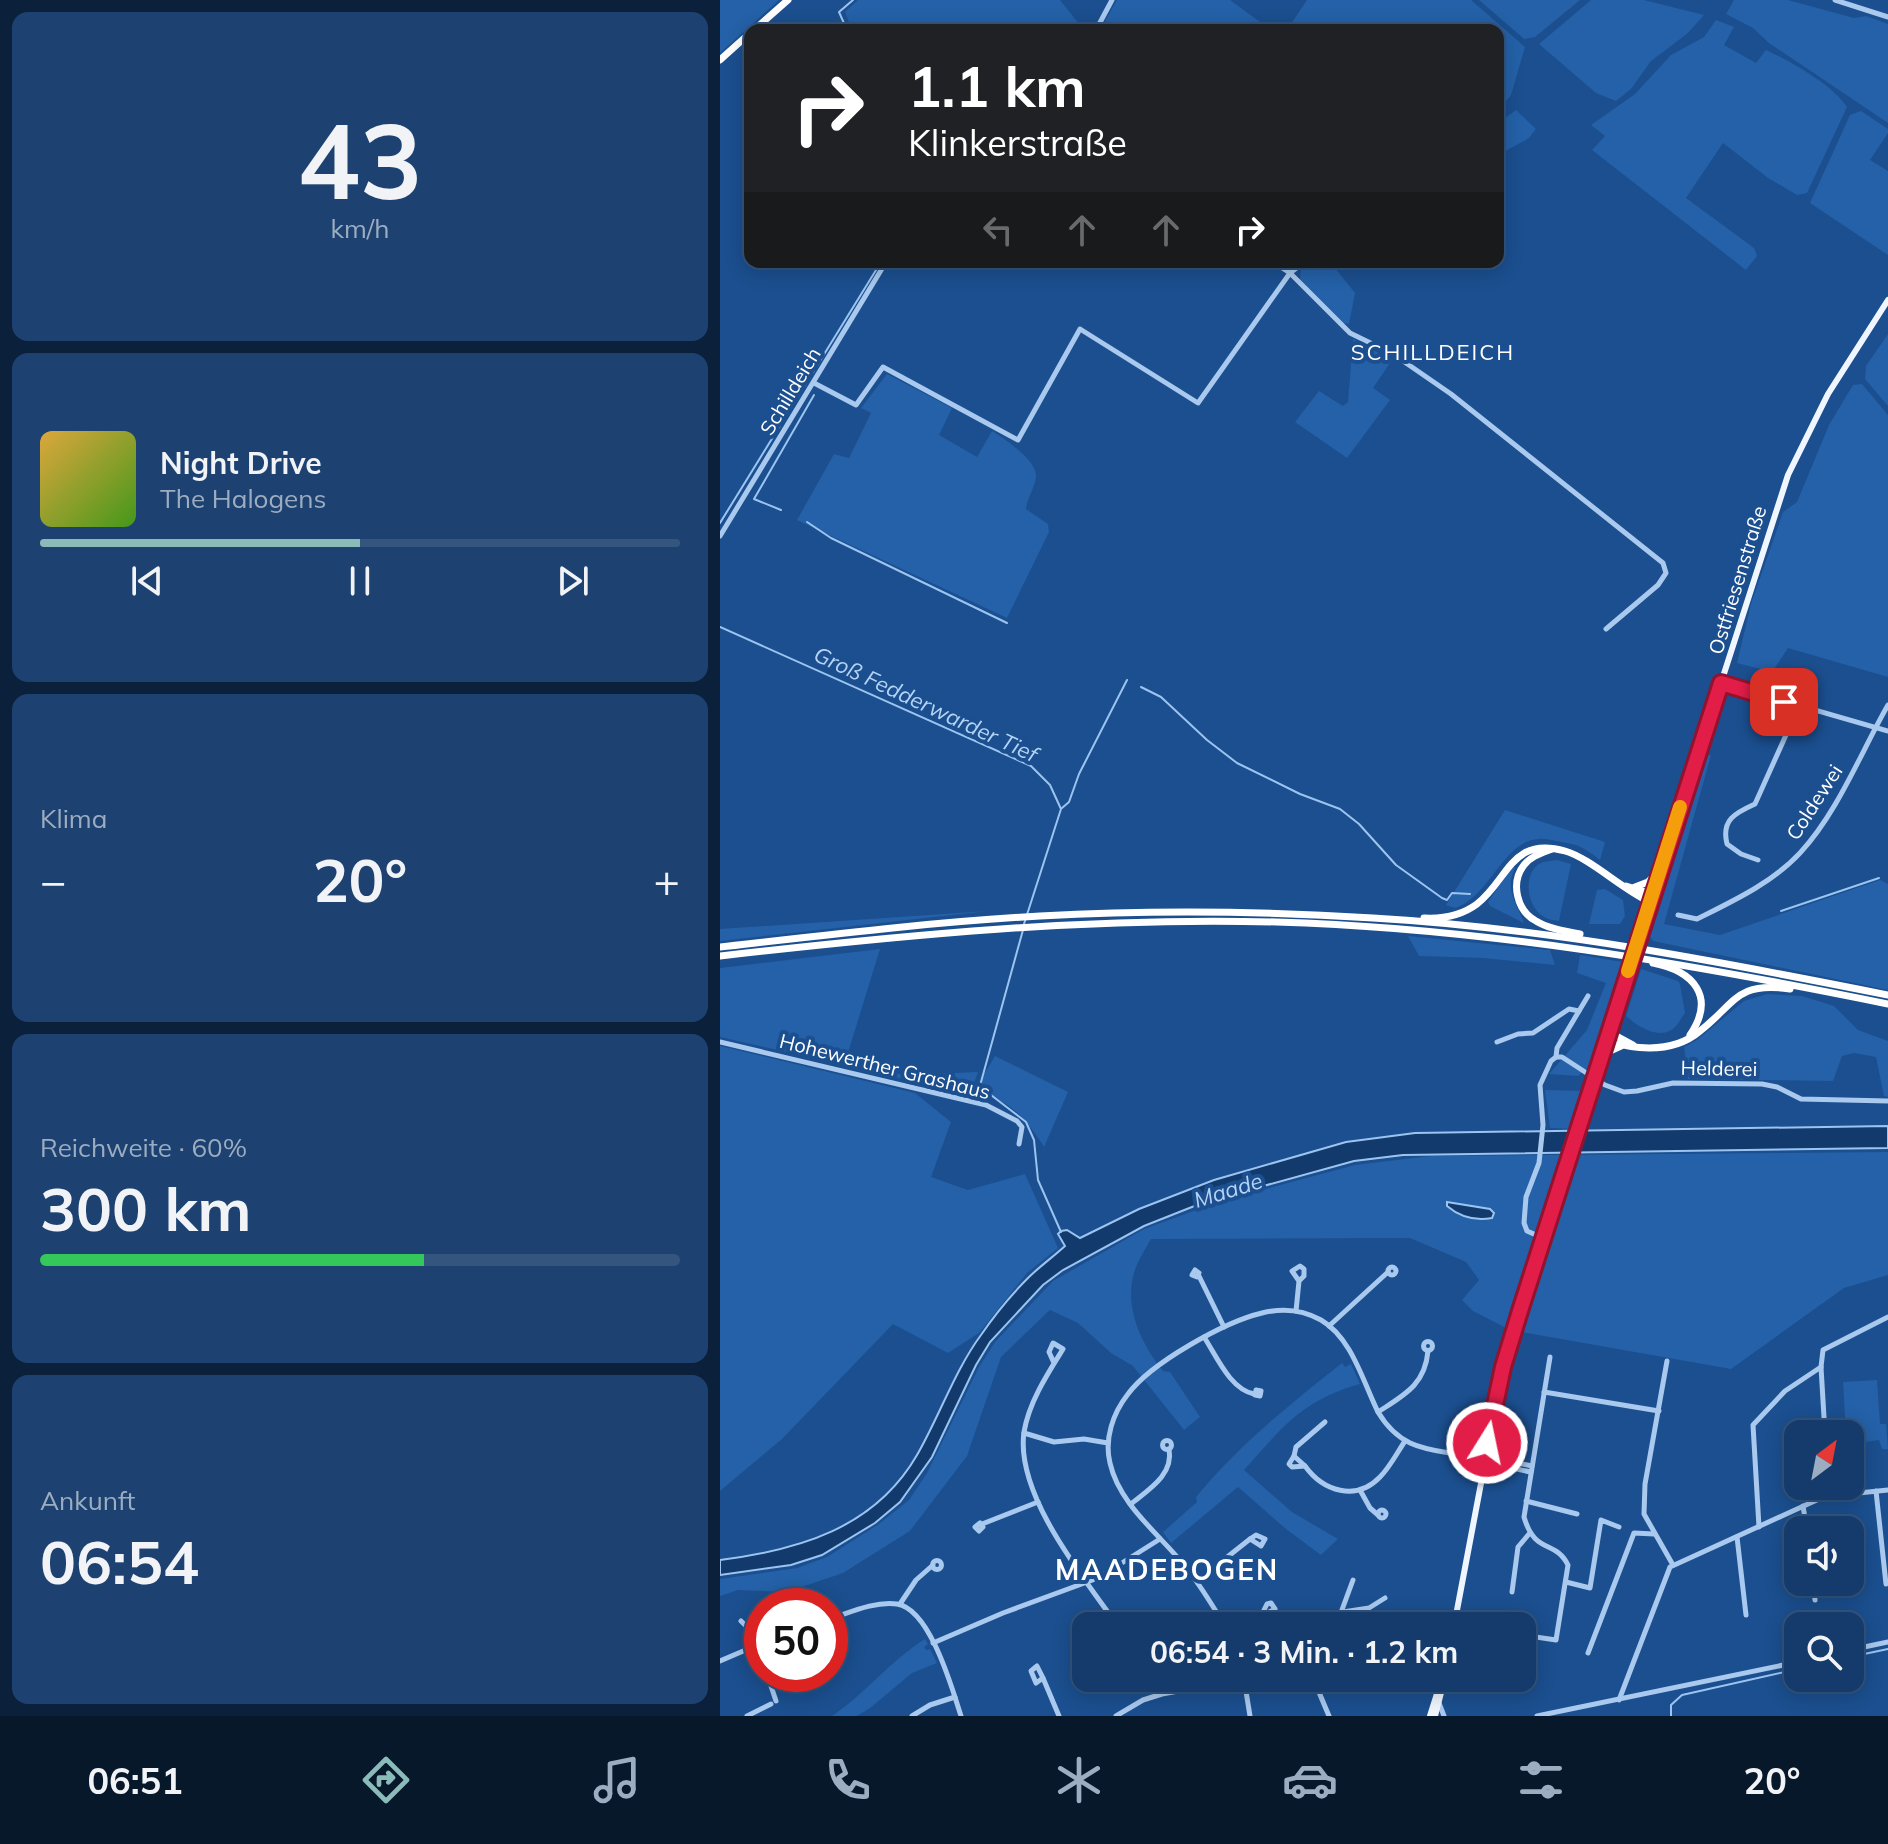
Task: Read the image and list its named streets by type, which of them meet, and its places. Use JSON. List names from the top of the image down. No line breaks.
{"streets":{"main road":["Ostfriesenstraße"],"street":["Schilldeich","Coldewei","Hohewerther Grashaus","Helderei"]},"districts":["SCHILLDEICH","MAADEBOGEN"],"water":["Groß Fedderwarder Tief","Maade"],"north":"top right","page":{"tile":[["43","km/h"],"Klima",["Reichweite · 60%","300 km"],["Ankunft","06:54"]],"turn":["1.1 km","Klinkerstraße"],"song":["Night Drive","The Halogens"],"heat":["−","20°","+"],"limit":"50","trip":"06:54 · 3 Min. · 1.2 km","tabs":["06:51","20°"]}}
